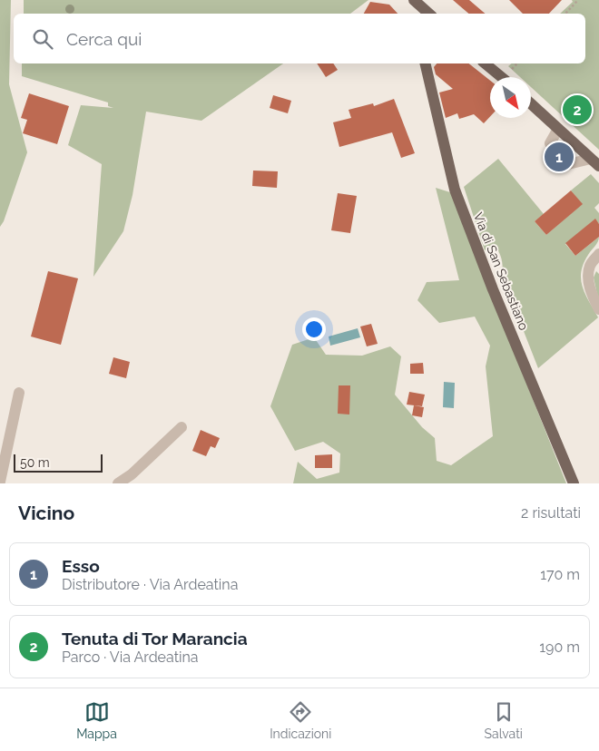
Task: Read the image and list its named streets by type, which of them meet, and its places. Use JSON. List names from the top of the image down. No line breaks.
{"streets":{"main road":["Via di San Sebastiano"]},"scale_bar":"50 m","north":"bottom right","page":{"search":"Cerca qui","pins":["2","1"],"scale":"50 m","heading":["Vicino","2 risultati"],"list":[{"mark":"1","name":"Esso","note":"Distributore · Via Ardeatina","value":"170 m"},{"mark":"2","name":"Tenuta di Tor Marancia","note":"Parco · Via Ardeatina","value":"190 m"}],"nav":["Mappa","Indicazioni","Salvati"]}}
